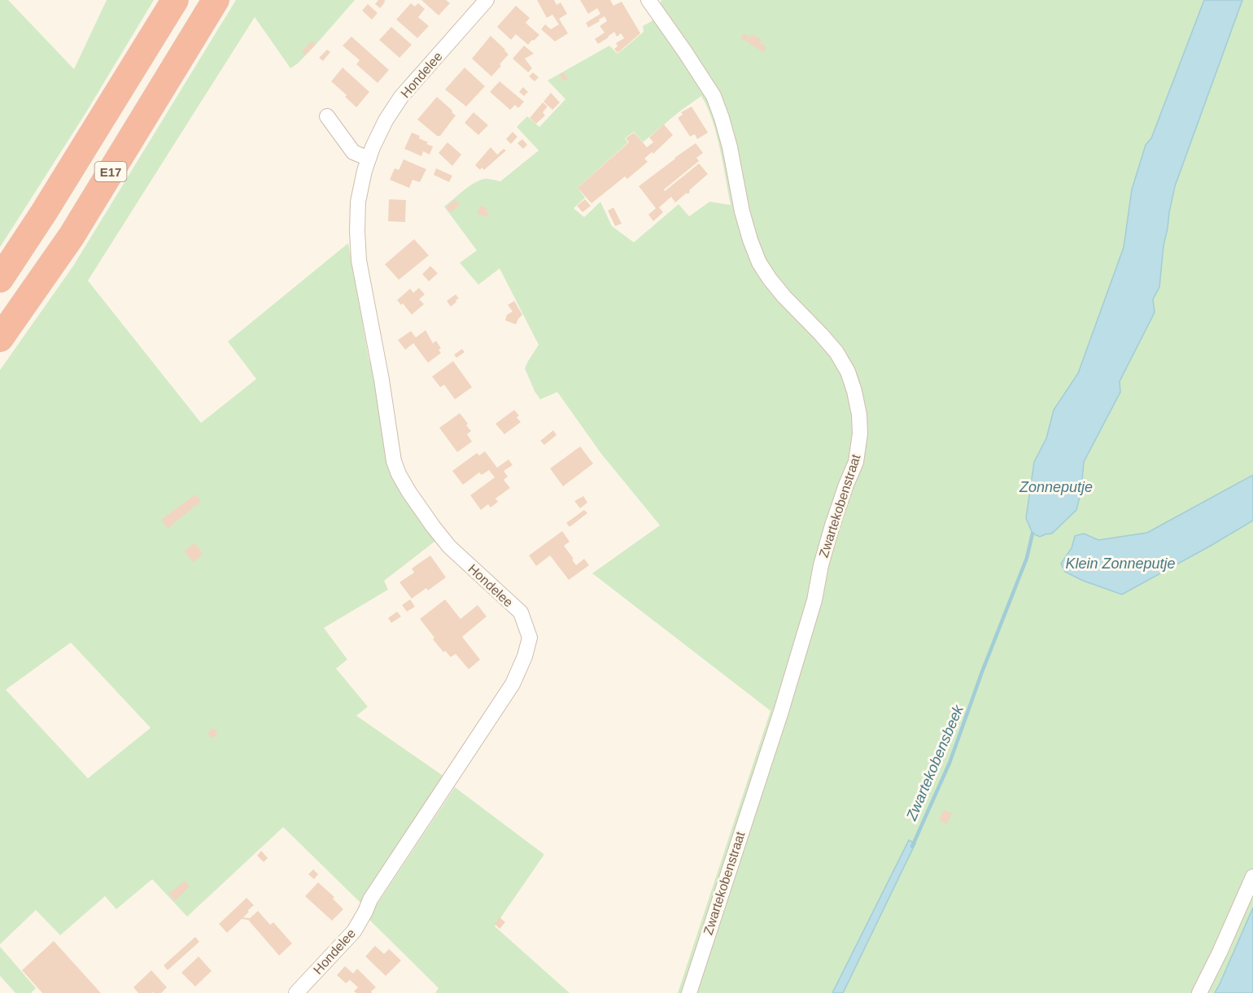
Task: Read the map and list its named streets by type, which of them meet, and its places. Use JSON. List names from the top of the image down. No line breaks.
{"streets":{"highway":["E17"],"street":["Hondelee","Zwartekobenstraat"]},"water":["Zonneputje","Klein Zonneputje","Zwartekobensbeek"]}
